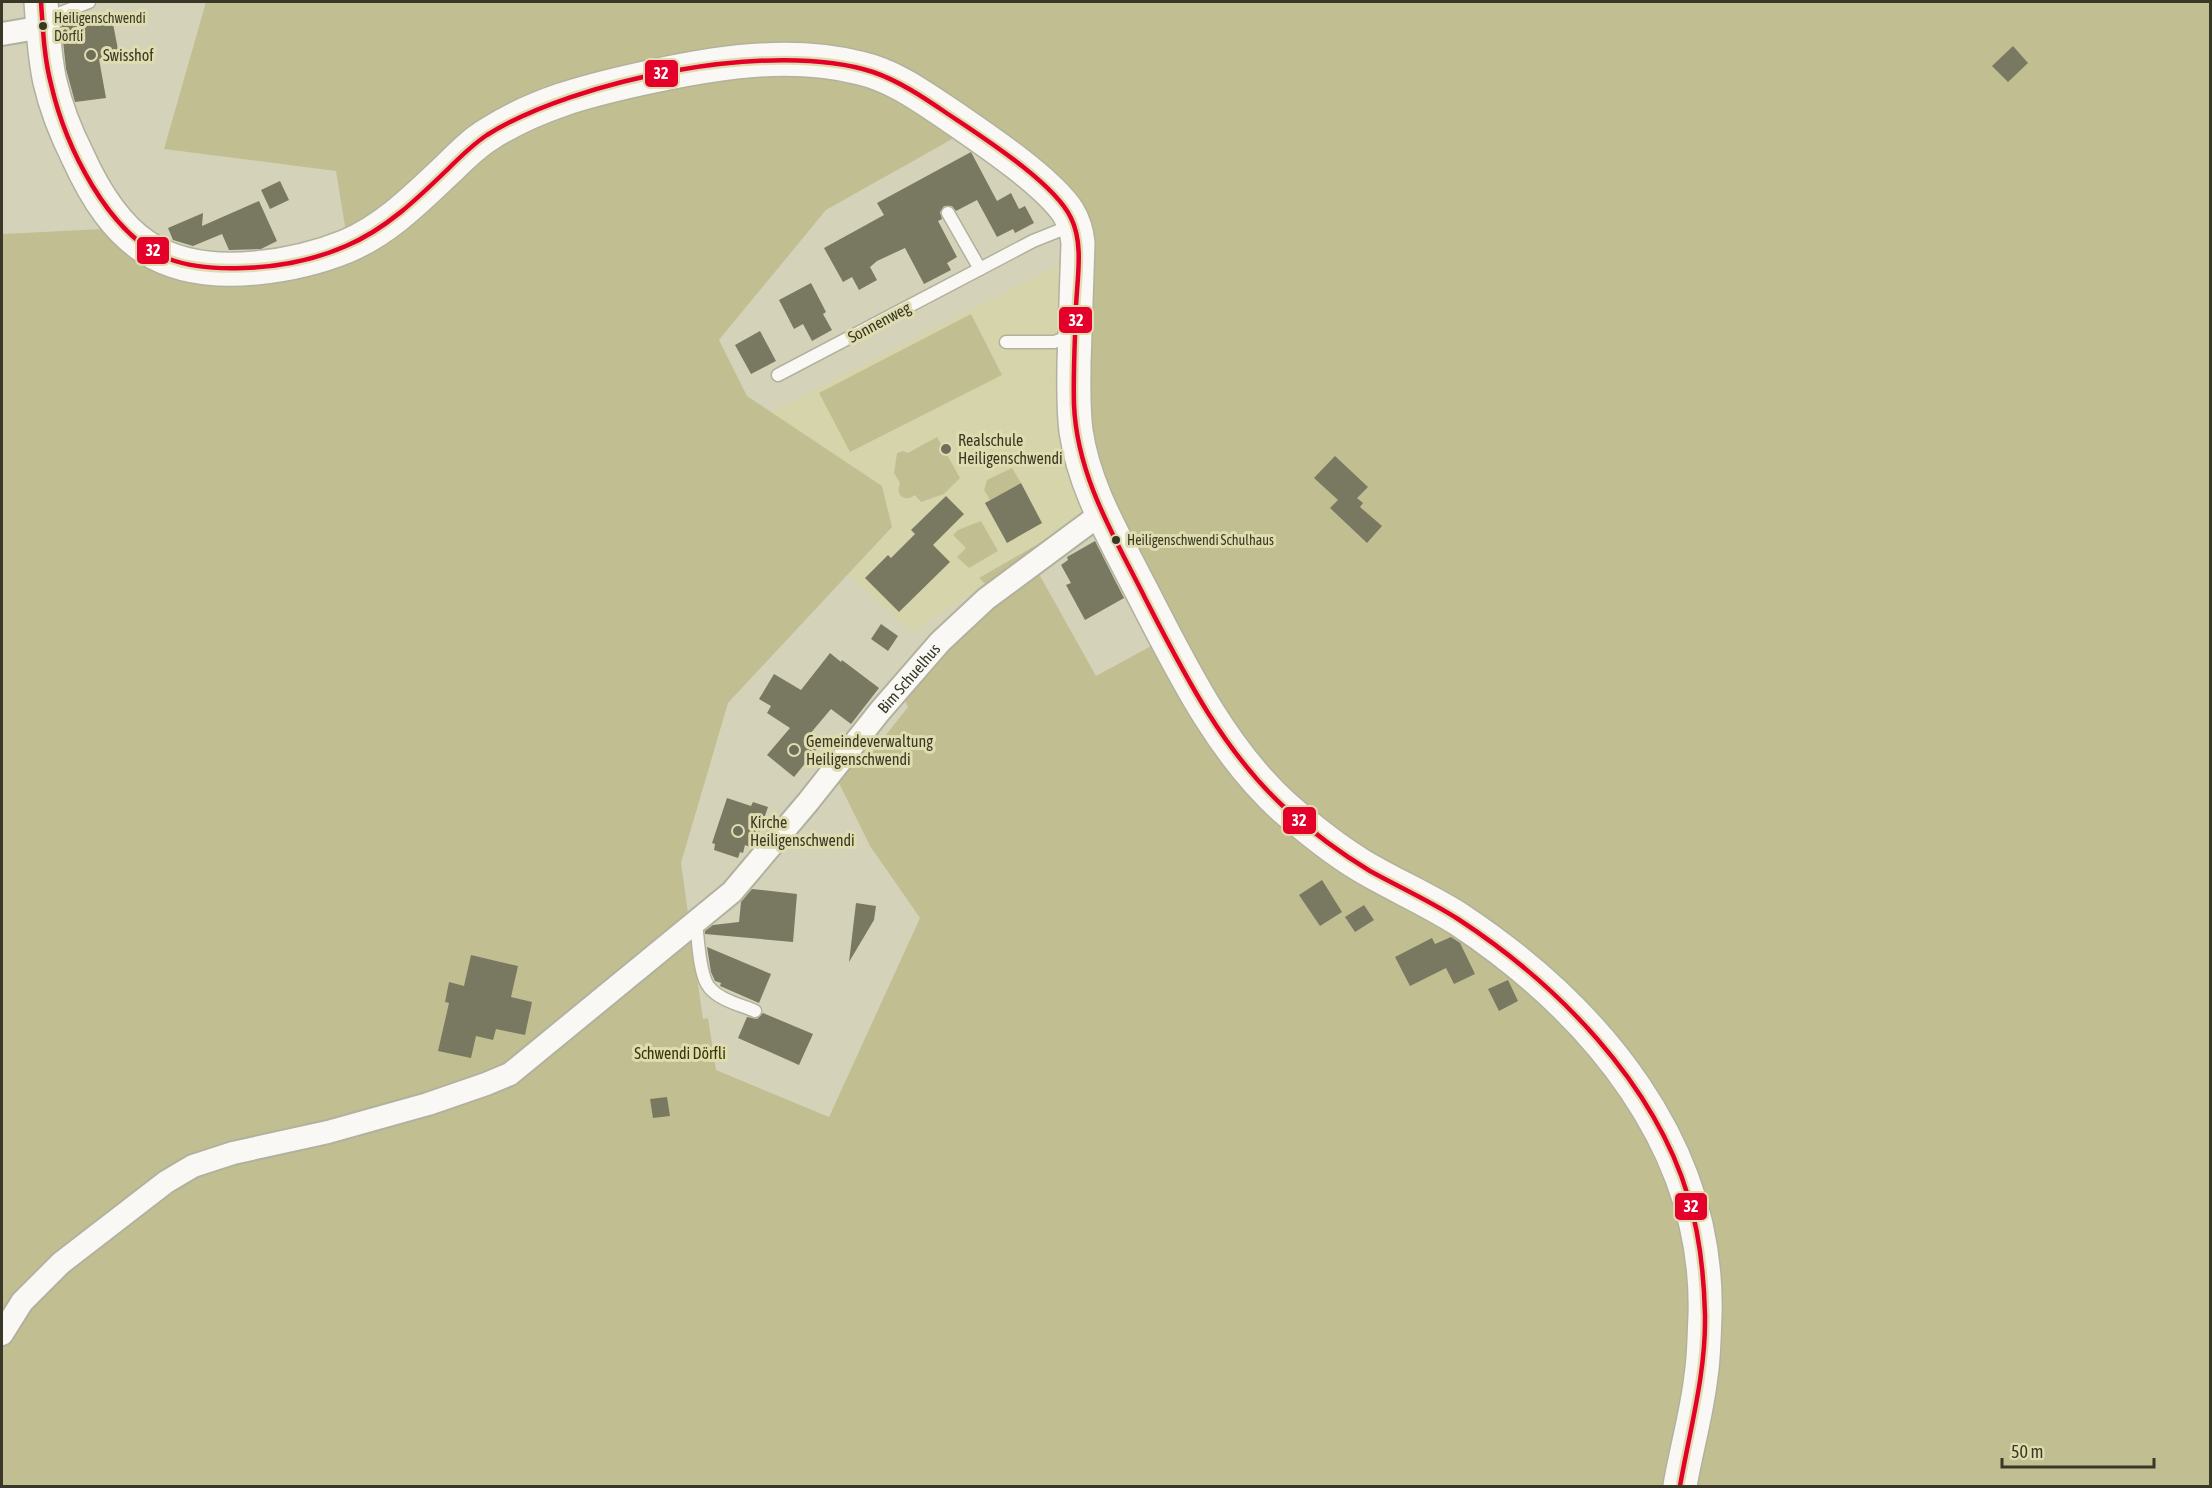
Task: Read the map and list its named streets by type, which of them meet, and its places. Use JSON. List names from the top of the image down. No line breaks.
{"streets":{"street":["Bim Schuelhus"],"lane":["Sonnenweg"]},"parks":["Schwendi Dörfli"],"places":["Heiligenschwendi Dörfli","Swisshof","Realschule Heiligenschwendi","Heiligenschwendi Schulhaus","Gemeindeverwaltung Heiligenschwendi","Kirche Heiligenschwendi"],"lines":["transit line 32"],"scale_bar":"50 m"}
